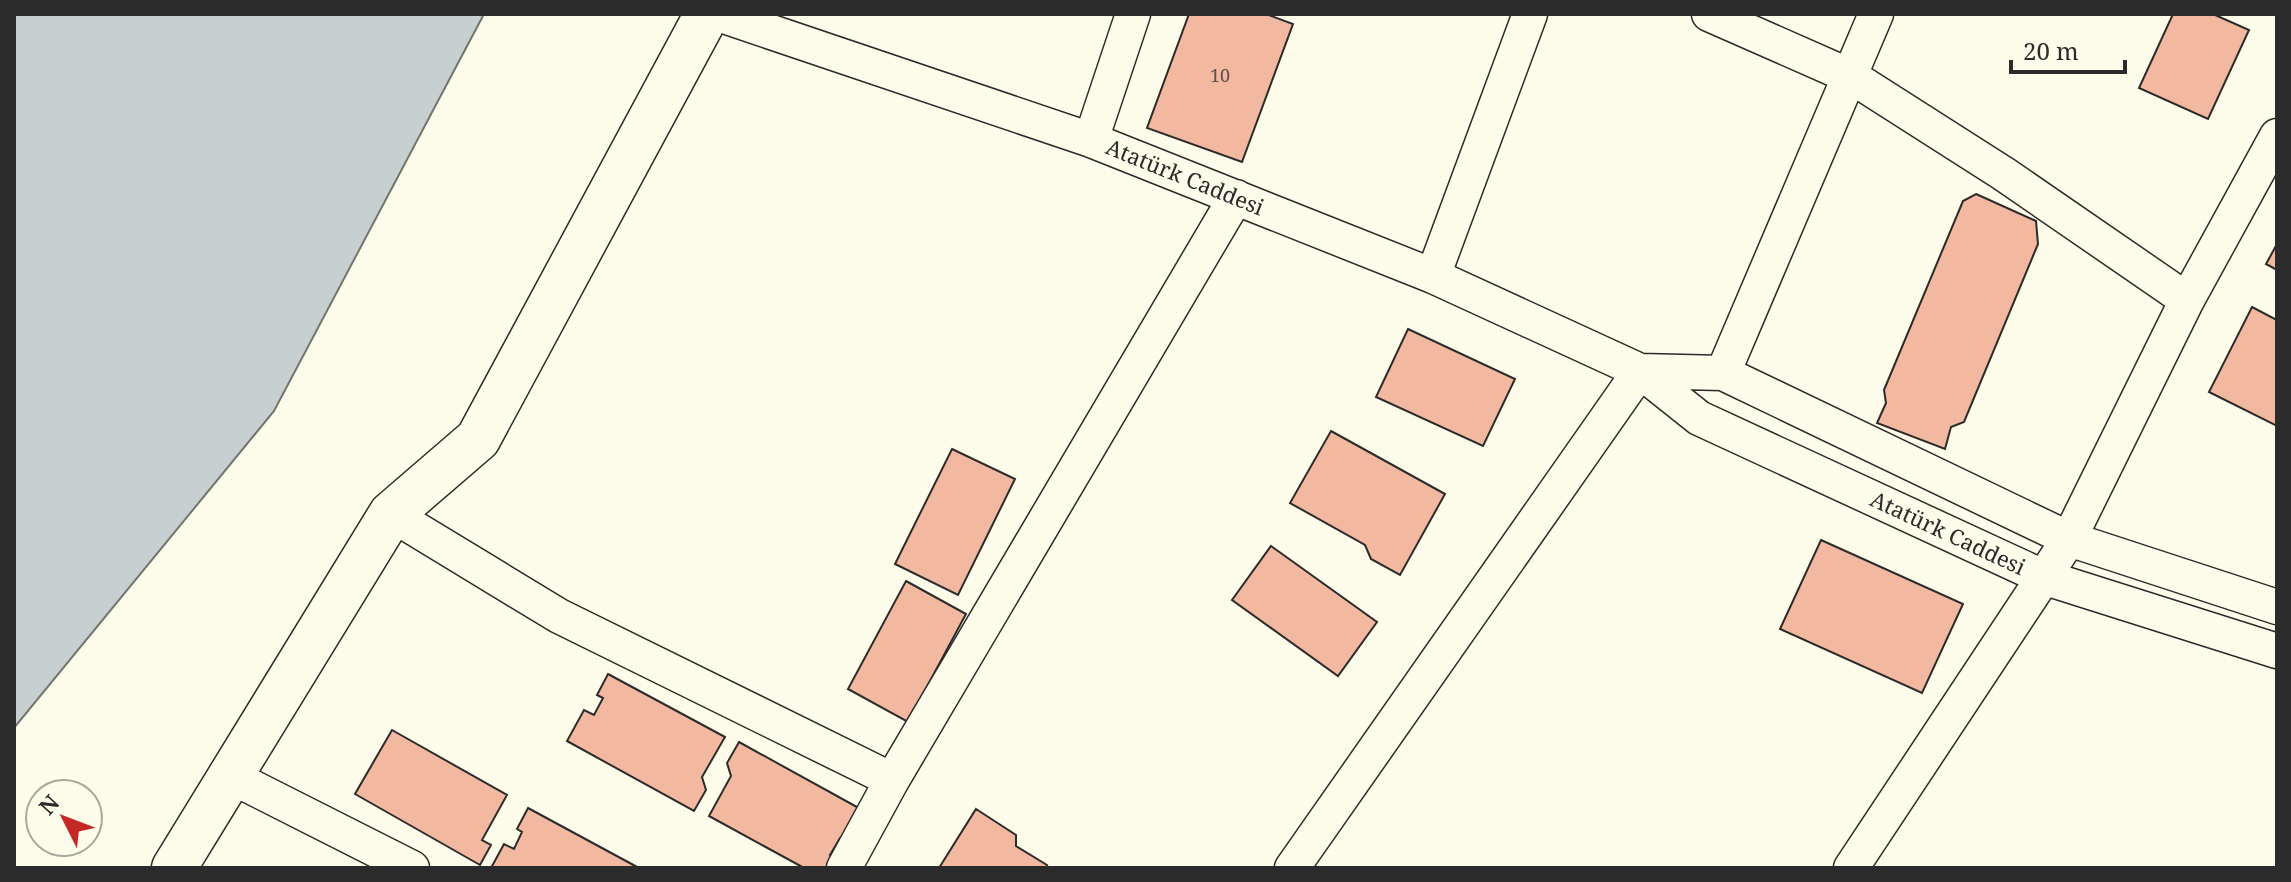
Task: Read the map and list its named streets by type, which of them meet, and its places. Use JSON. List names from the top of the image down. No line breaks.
{"streets":{"street":["Atatürk Caddesi"]},"house_numbers":["10"],"scale_bar":"20 m","north":"top left"}
